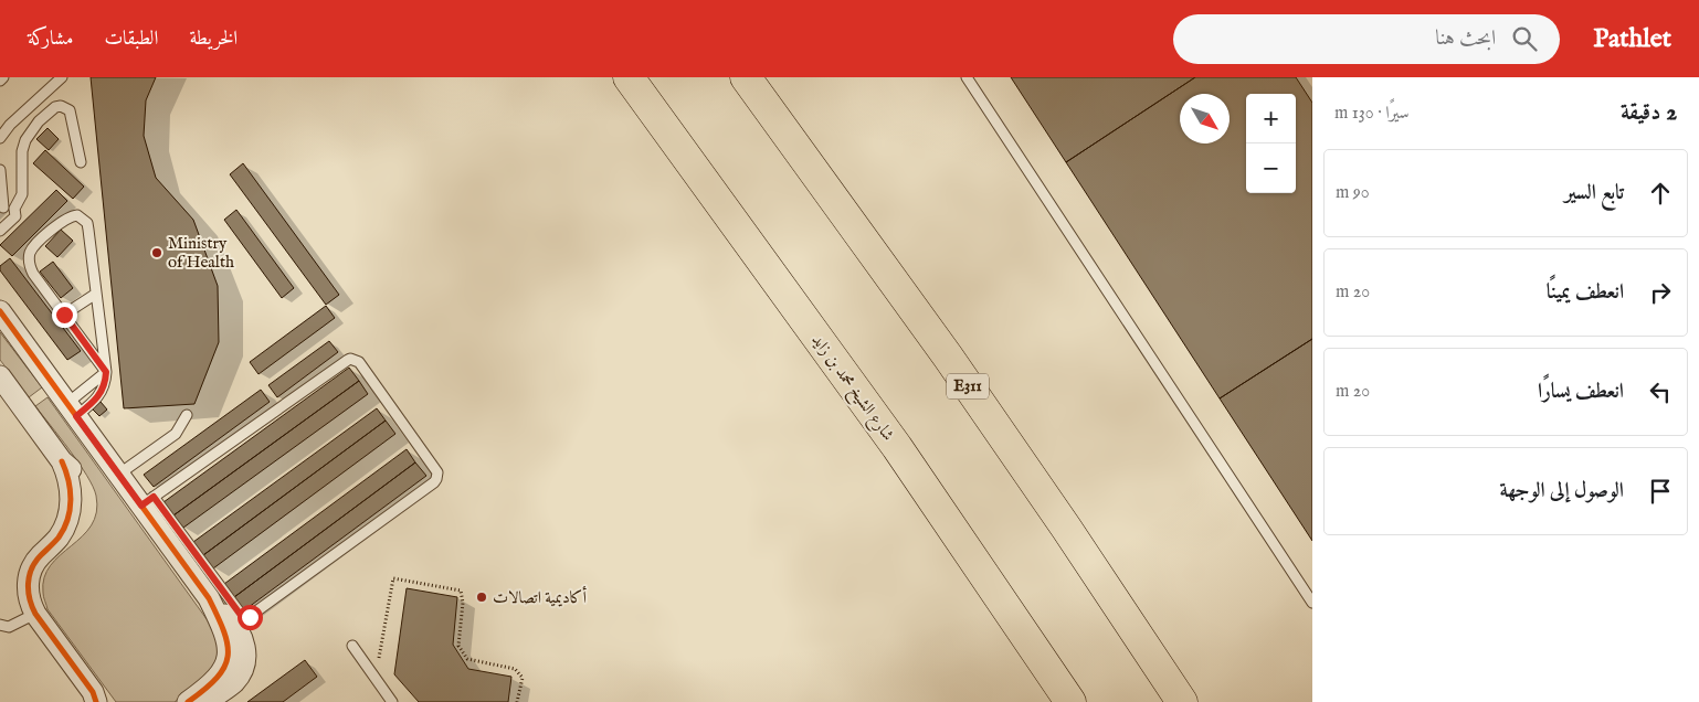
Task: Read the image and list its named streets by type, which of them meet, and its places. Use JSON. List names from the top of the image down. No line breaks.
{"streets":{"highway":["E311","شارع الشيخ محمد بن زايد"]},"places":["Ministry of Health","أكاديمية اتصالات"],"north":"bottom right","page":{"header":"Pathlet","search":"ابحث هنا","nav":["الخريطة","الطبقات","مشاركة"],"heading":["2 دقيقة","سيرًا · 130 m"],"map_buttons":["+","−"],"list":[["تابع السير","90 m"],["انعطف يمينًا","20 m"],["انعطف يسارًا","20 m"],"الوصول إلى الوجهة"]}}
